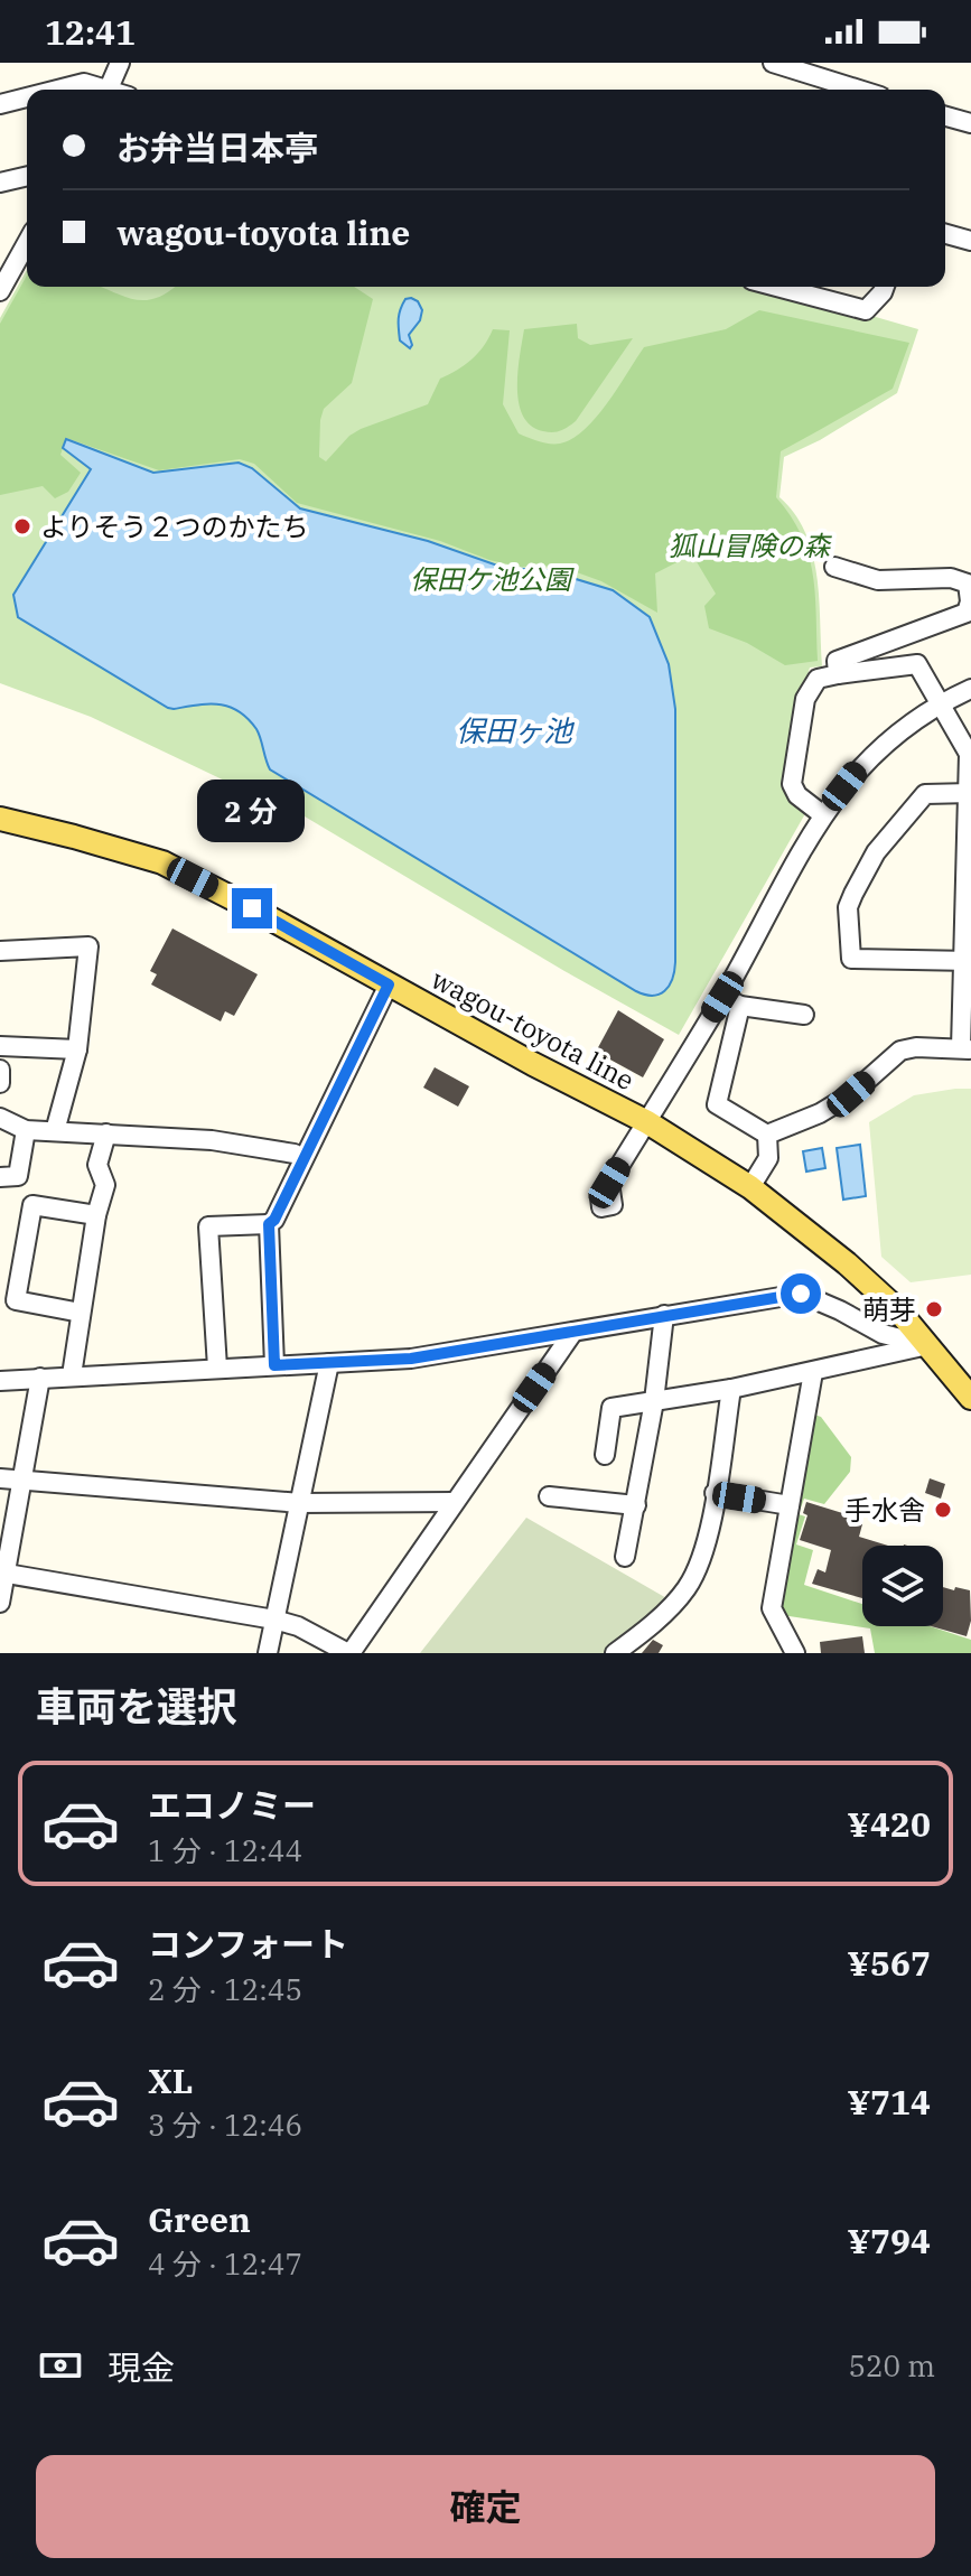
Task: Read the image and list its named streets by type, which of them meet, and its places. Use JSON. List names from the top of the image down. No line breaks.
{"streets":{"main road":["wagou-toyota line"]},"water":["保田ヶ池"],"parks":["狐山冒険の森","保田ケ池公園"],"places":["よりそう２つのかたち","萌芽","手水舎"],"page":{"status":"12:41","banner":["お弁当日本亭","wagou-toyota line"],"bubble":"2 分","heading":"車両を選択","list":[{"name":"エコノミー","note":"1 分 · 12:44","value":"¥420"},{"name":"コンフォート","note":"2 分 · 12:45","value":"¥567"},{"name":"XL","note":"3 分 · 12:46","value":"¥714"},{"name":"Green","note":"4 分 · 12:47","value":"¥794"}],"pay":["現金","520 m"],"buttons":"確定"}}
